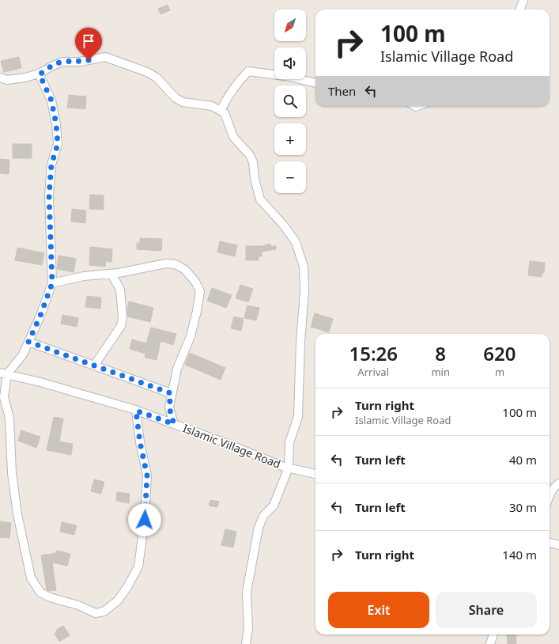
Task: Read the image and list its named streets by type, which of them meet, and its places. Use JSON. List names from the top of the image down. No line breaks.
{"streets":{"street":["Islamic Village Road"]},"north":"bottom left","page":{"map_buttons":["+","−"],"turn":["100 m","Islamic Village Road"],"then":"Then","eta":["15:26","Arrival","8","min","620","m"],"list":[{"name":"Turn right","note":"Islamic Village Road","value":"100 m"},{"name":"Turn left","value":"40 m"},{"name":"Turn left","value":"30 m"},{"name":"Turn right","value":"140 m"}],"buttons":["Exit","Share"]}}
